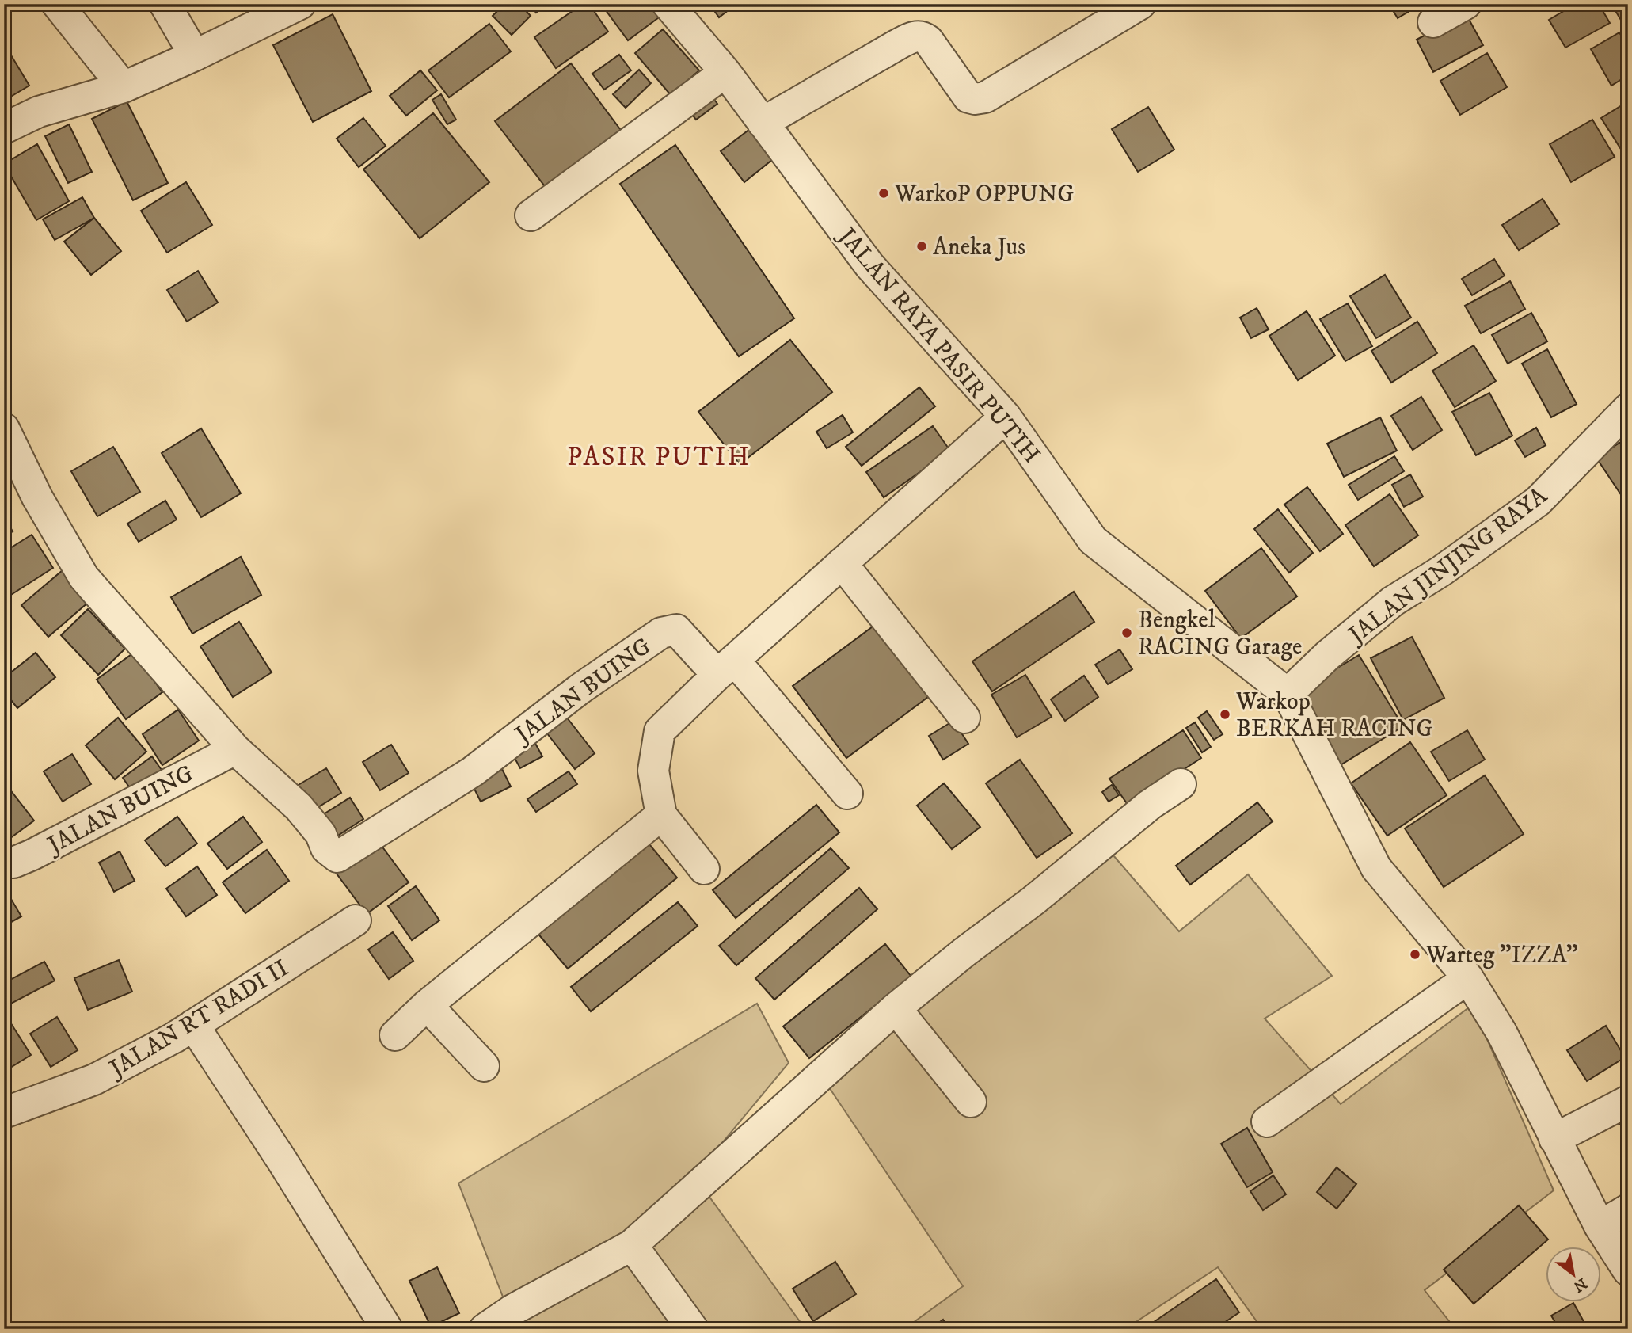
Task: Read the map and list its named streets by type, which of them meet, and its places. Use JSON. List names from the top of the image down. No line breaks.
{"streets":{"street":["JALAN RAYA PASIR PUTIH","JALAN JINJING RAYA","JALAN BUING","JALAN RT RADI II"]},"crossings":[["JALAN RAYA PASIR PUTIH","JALAN JINJING RAYA"]],"districts":["PASIR PUTIH"],"places":["WarkoP OPPUNG","Aneka Jus","Bengkel RACING Garage","Warkop BERKAH RACING","Warteg \"IZZA\""],"north":"bottom right"}
